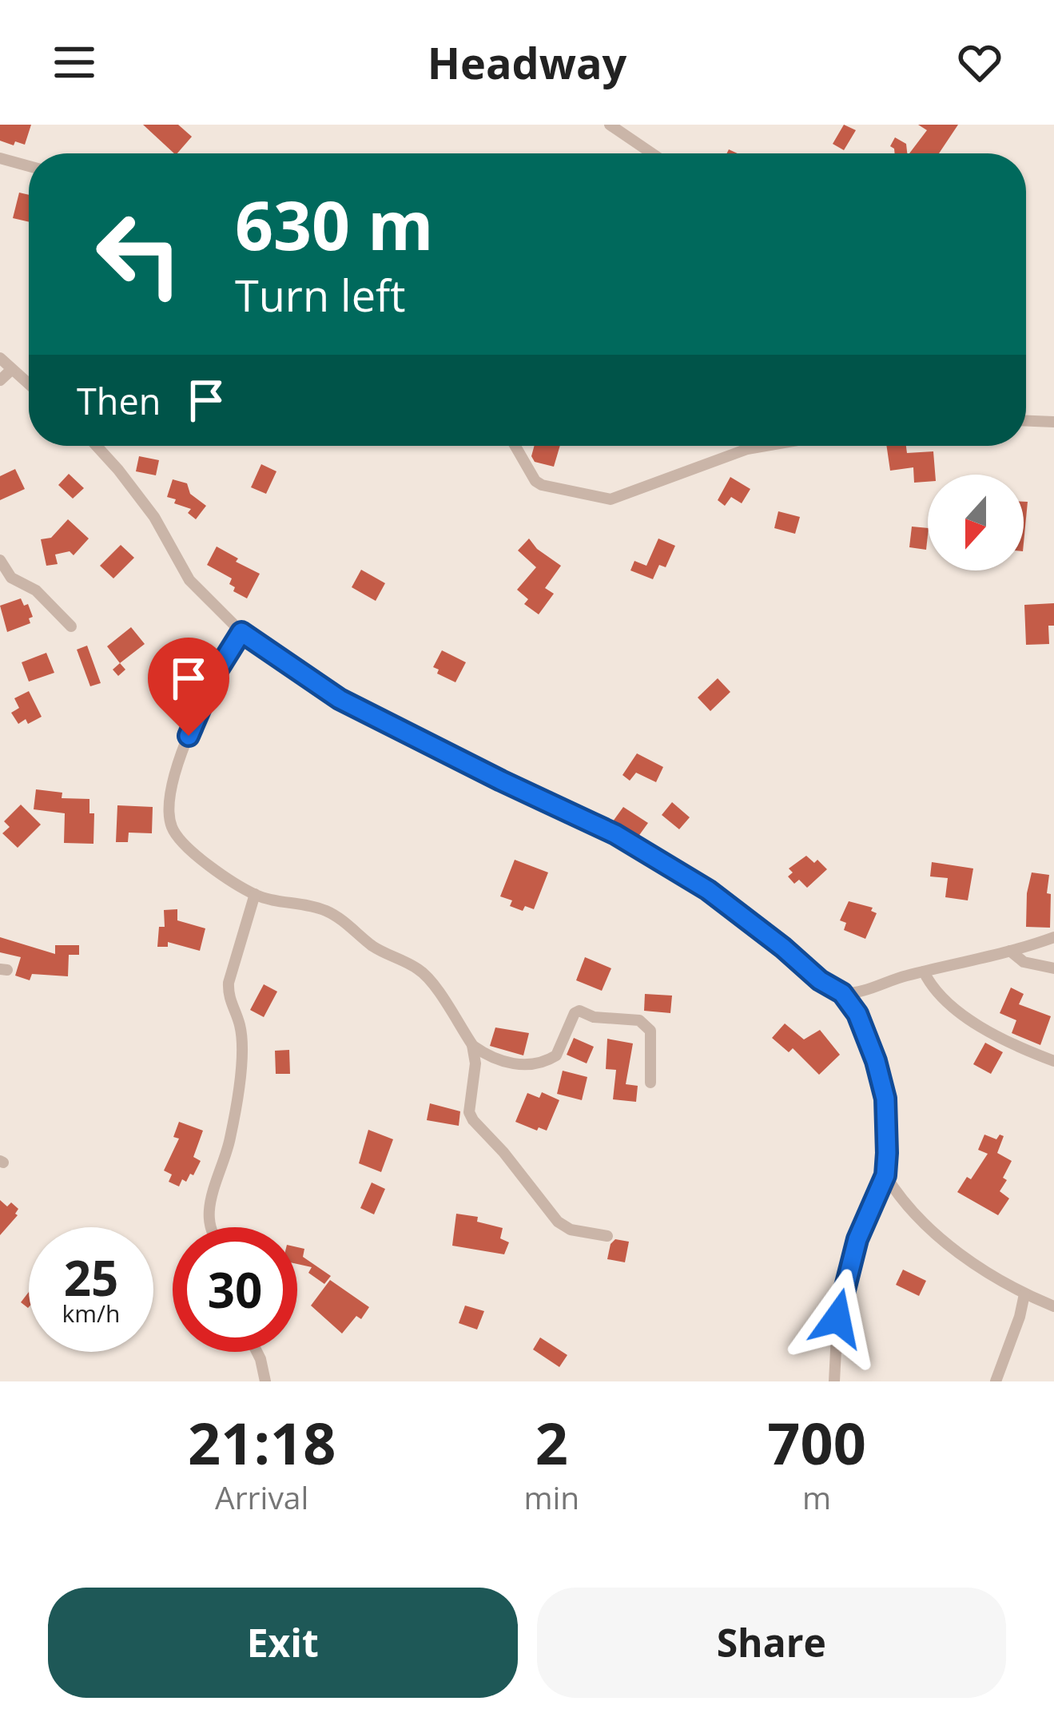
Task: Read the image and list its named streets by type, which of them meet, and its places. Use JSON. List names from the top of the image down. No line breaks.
{"north":"bottom","page":{"header":"Headway","turn":["630 m","Turn left"],"then":"Then","speed":"25 km/h","limit":"30","eta":["21:18","Arrival","2","min","700","m"],"buttons":["Exit","Share"]}}
